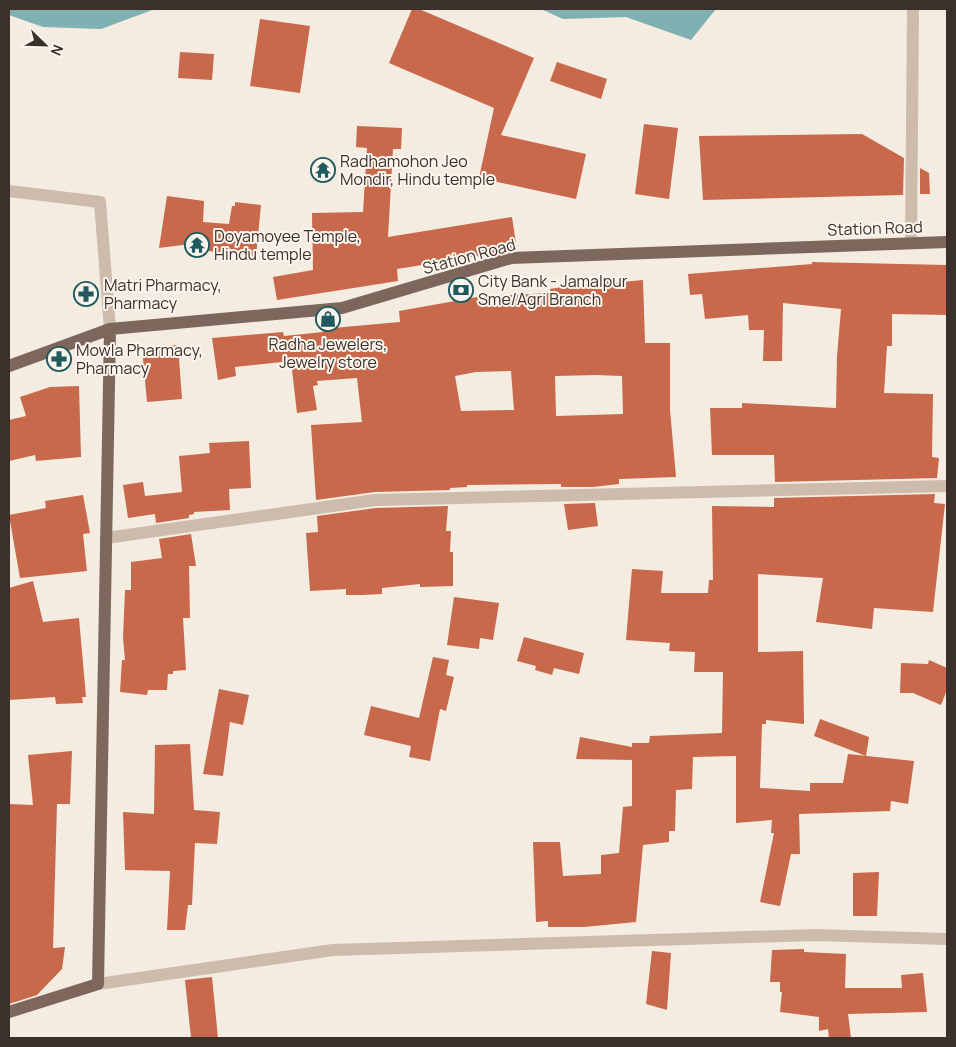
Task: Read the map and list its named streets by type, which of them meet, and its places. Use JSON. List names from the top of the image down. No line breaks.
{"streets":{"main road":["Station Road"]},"places":{"temple":["Radhamohon Jeo Mondir, Hindu temple","Doyamoyee Temple, Hindu temple"],"bank":["City Bank - Jamalpur Sme/Agri Branch"],"pharmacy":["Matri Pharmacy, Pharmacy","Mowla Pharmacy, Pharmacy"],"shop":["Radha Jewelers, Jewelry store"]},"north":"bottom right"}
